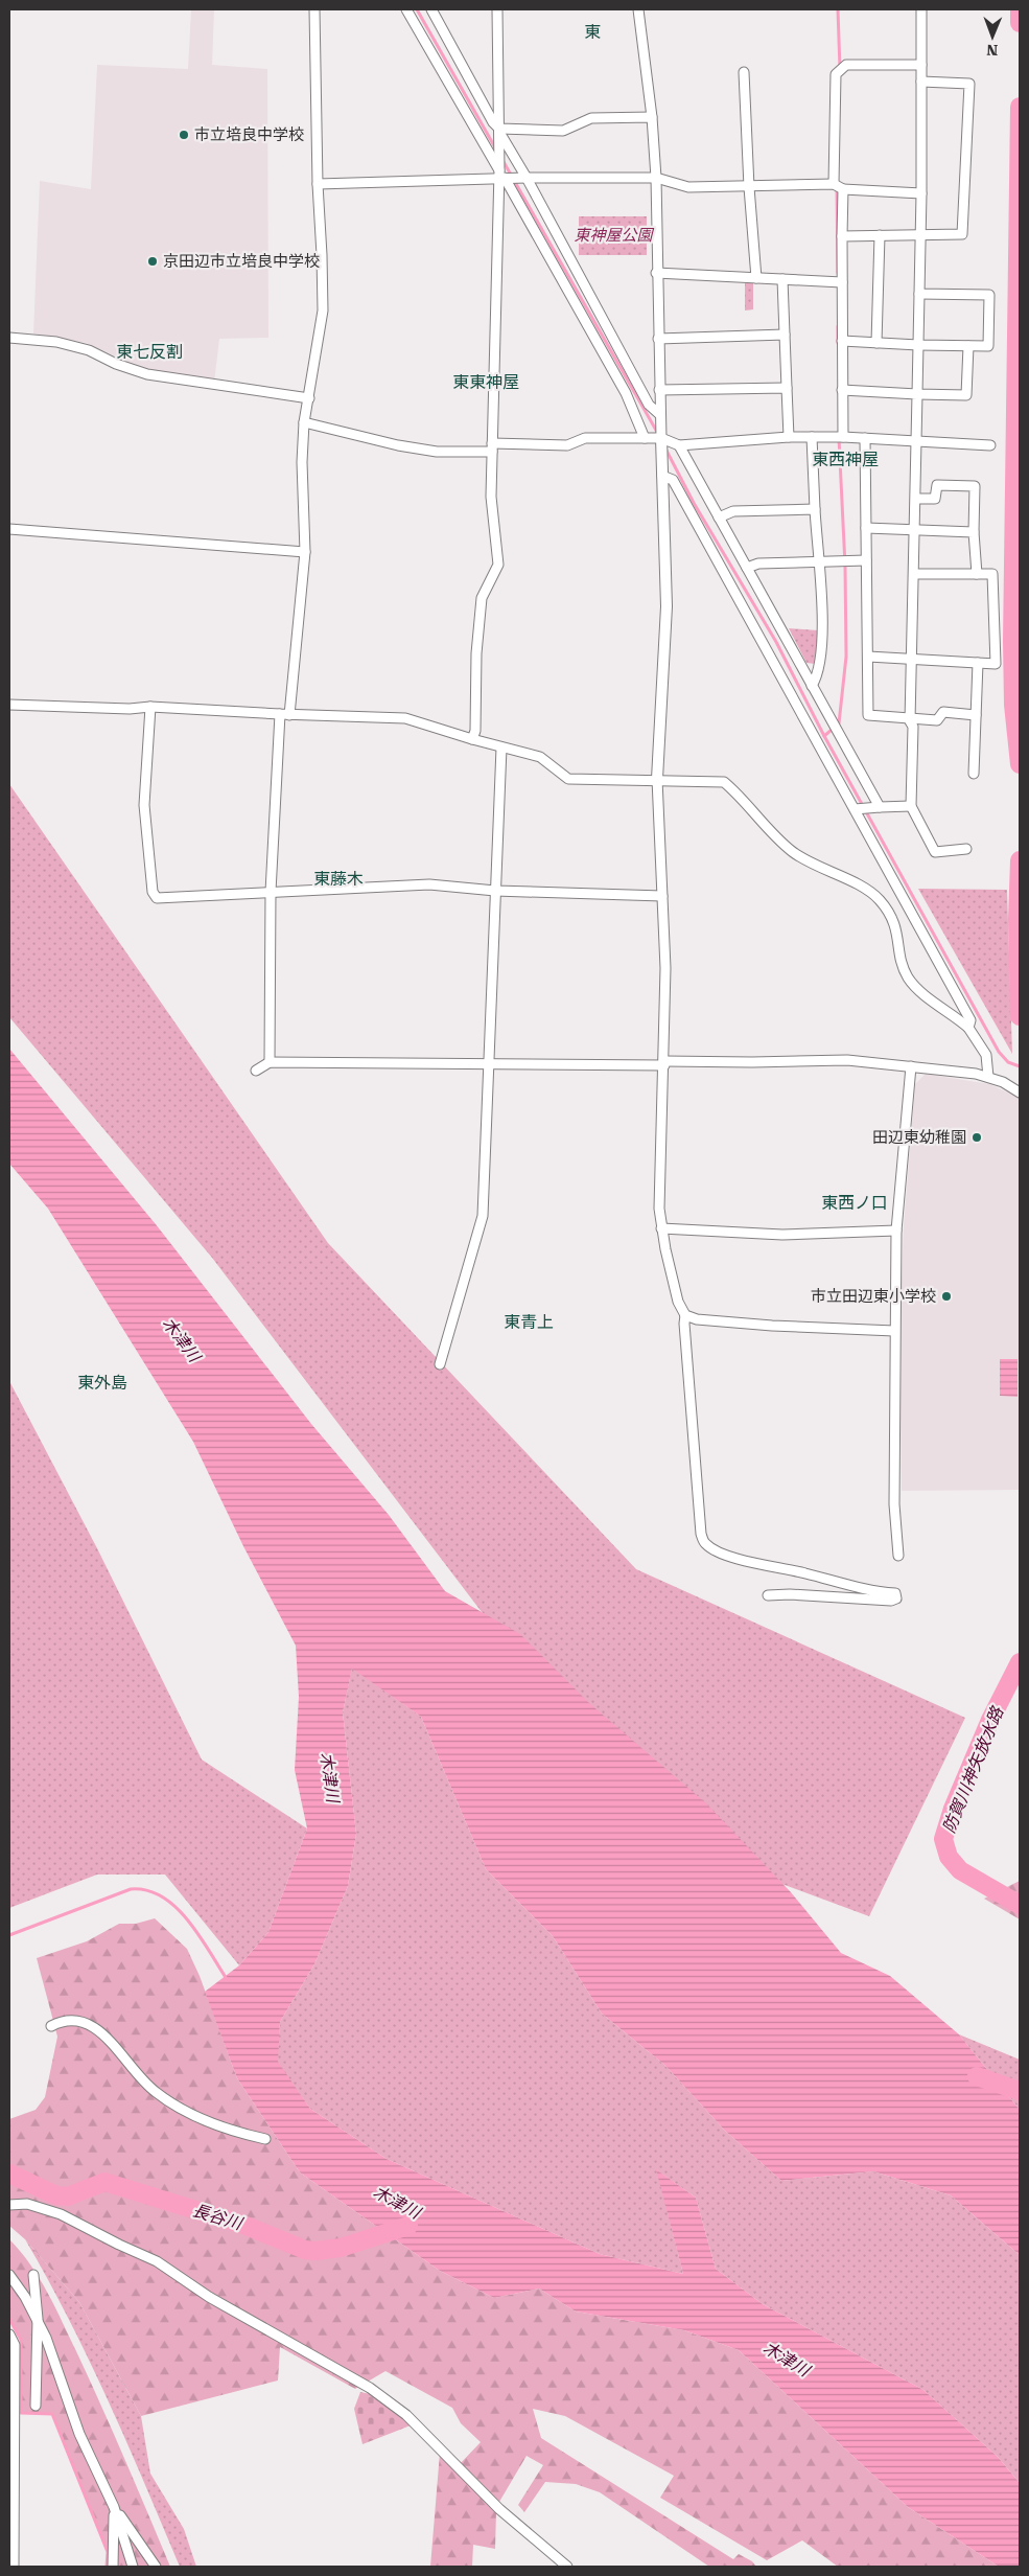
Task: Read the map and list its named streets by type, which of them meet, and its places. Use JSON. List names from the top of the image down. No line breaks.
{"districts":["東","東七反割","東東神屋","東西神屋","東藤木","東西ノ口","東青上","東外島"],"water":["木津川","防賀川神矢放水路","長谷川"],"parks":["東神屋公園"],"places":["市立培良中学校","京田辺市立培良中学校","田辺東幼稚園","市立田辺東小学校"],"north":"bottom"}
